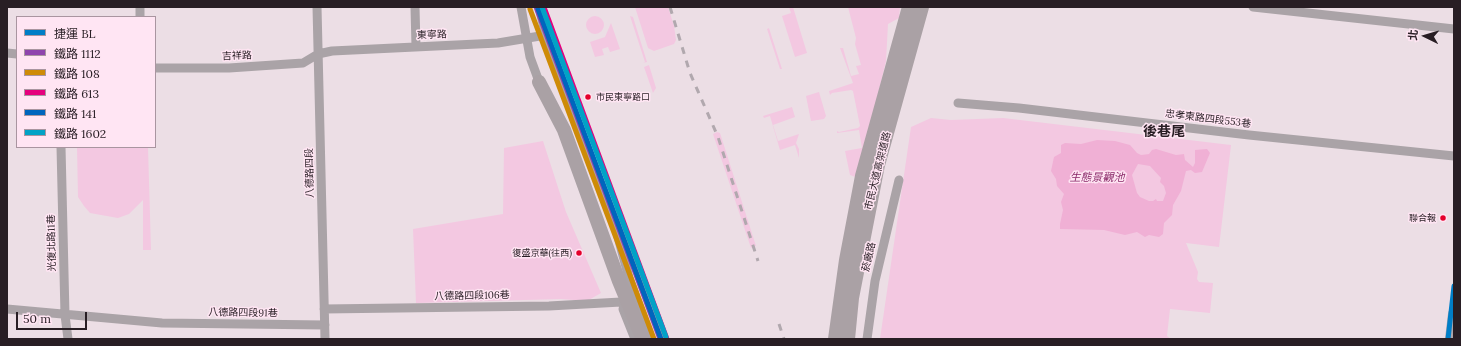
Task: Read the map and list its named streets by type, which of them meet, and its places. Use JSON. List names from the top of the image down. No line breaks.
{"streets":{"highway":["市民大道高架道路"],"street":["東寧路","吉祥路","忠孝東路四段553巷","八德路四段","光復北路11巷","菸廠路","八德路四段106巷","八德路四段91巷"]},"crossings":[["東寧路","吉祥路"],["東寧路","八德路四段"],["吉祥路","八德路四段"],["八德路四段","八德路四段106巷"],["八德路四段","八德路四段91巷"],["光復北路11巷","八德路四段91巷"]],"districts":["後巷尾"],"water":["生態景觀池"],"places":["市民東寧路口","聯合報","復盛京華(往西)"],"lines":["rail line 1112","rail line 613","rail line 1602","rail line 108","rail line 141","metro line BL"],"legend":["捷運 BL","鐵路 1112","鐵路 108","鐵路 613","鐵路 141","鐵路 1602"],"scale_bar":"50 m","north":"left"}
